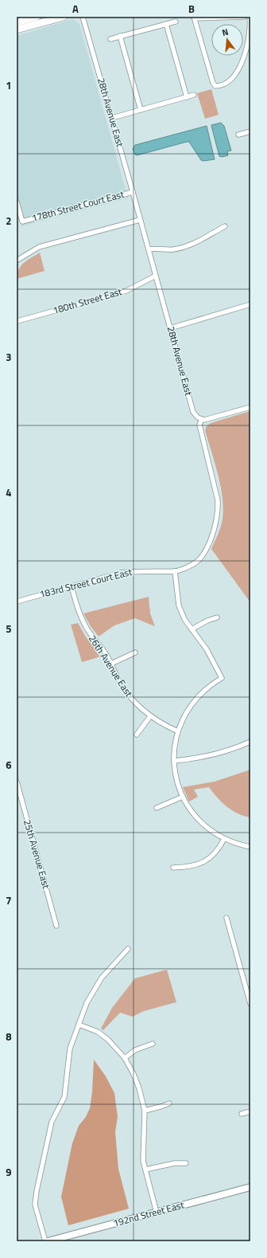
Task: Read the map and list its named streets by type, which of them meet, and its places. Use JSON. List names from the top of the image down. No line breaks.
{"streets":{"street":["28th Avenue East","178th Street Court East","180th Street East","183rd Street Court East","26th Avenue East","25th Avenue East","192nd Street East"]},"crossings":[["28th Avenue East","178th Street Court East"],["28th Avenue East","180th Street East"],["183rd Street Court East","26th Avenue East"]],"north":"top","grid":{"columns":["A","B"],"rows":["1","2","3","4","5","6","7","8","9"]}}
